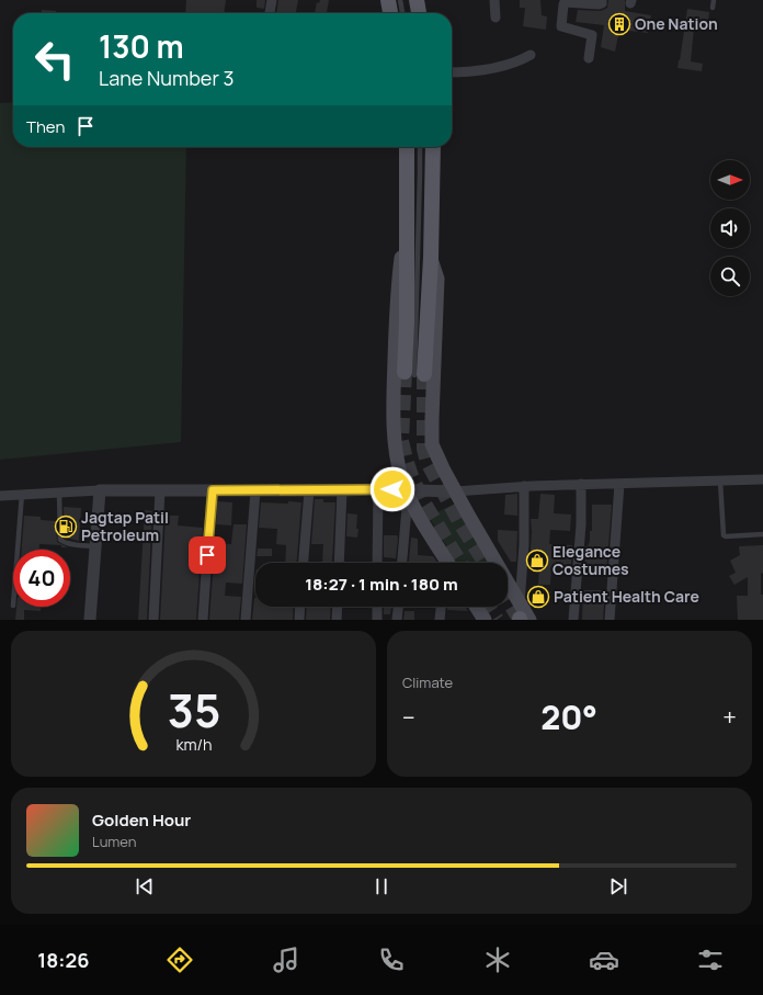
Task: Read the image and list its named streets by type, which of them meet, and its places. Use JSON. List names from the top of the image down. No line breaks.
{"places":{"building":["One Nation"],"fuel station":["Jagtap Patil Petroleum"],"shop":["Elegance Costumes","Patient Health Care"]},"north":"right","page":{"turn":["130 m","Lane Number 3"],"then":"Then","limit":"40","trip":"18:27 · 1 min · 180 m","tile":"Climate","heat":["−","20°","+"],"song":["Golden Hour","Lumen"],"tabs":"18:26","gauge":["35","km/h"]}}
